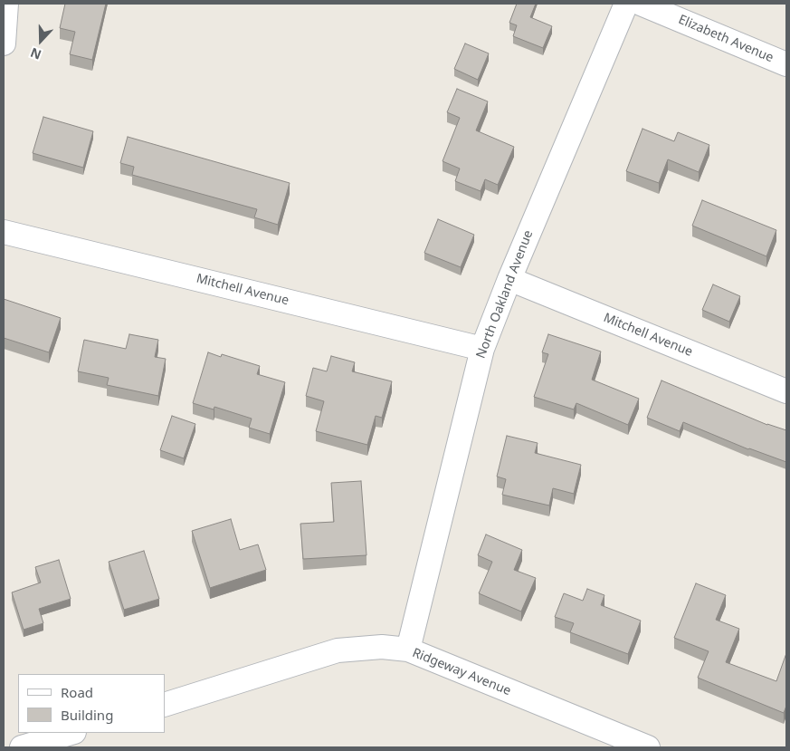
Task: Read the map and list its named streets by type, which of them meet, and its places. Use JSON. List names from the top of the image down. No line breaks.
{"streets":{"street":["Elizabeth Avenue","Mitchell Avenue","North Oakland Avenue","Ridgeway Avenue"]},"crossings":[["Mitchell Avenue","North Oakland Avenue"],["North Oakland Avenue","Ridgeway Avenue"]],"legend":["Road","Building"],"north":"bottom"}
